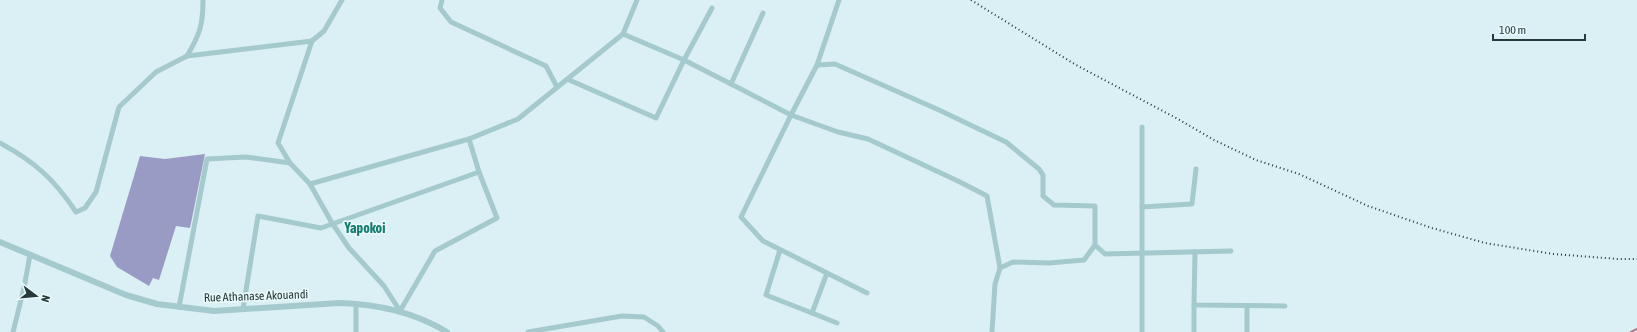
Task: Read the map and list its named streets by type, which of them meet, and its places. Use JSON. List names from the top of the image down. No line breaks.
{"streets":{"street":["Rue Athanase Akouandi"]},"districts":["Yapokoi"],"scale_bar":"100 m","north":"right"}
